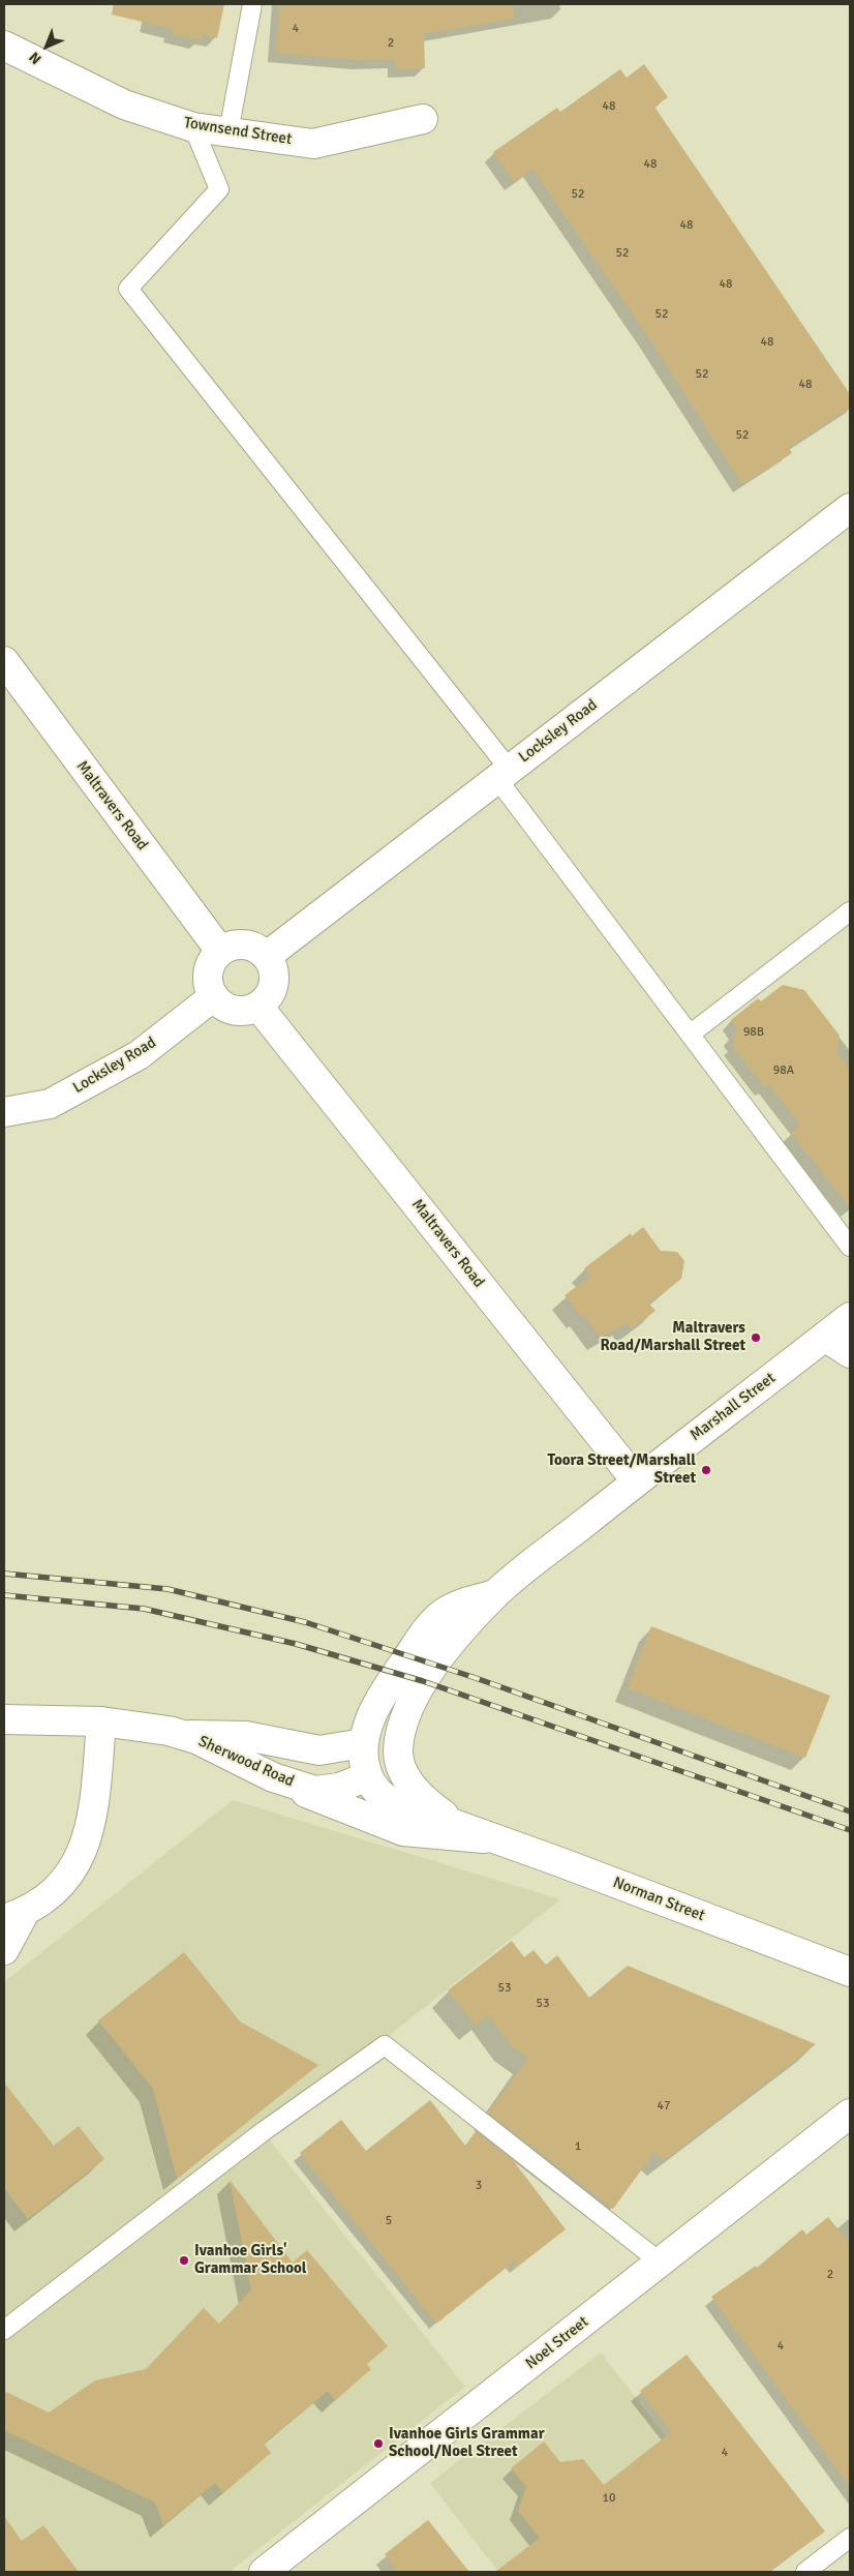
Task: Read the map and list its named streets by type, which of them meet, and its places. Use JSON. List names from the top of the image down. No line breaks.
{"streets":{"street":["Townsend Street","Locksley Road","Maltravers Road","Marshall Street","Sherwood Road","Norman Street","Noel Street"]},"crossings":[["Locksley Road","Maltravers Road"],["Maltravers Road","Marshall Street"],["Marshall Street","Sherwood Road"],["Marshall Street","Norman Street"],["Sherwood Road","Norman Street"]],"places":["Maltravers Road/Marshall Street","Toora Street/Marshall Street","Ivanhoe Girls' Grammar School","Ivanhoe Girls Grammar School/Noel Street"],"house_numbers":["4","2","48","48","52","48","52","48","52","48","52","48","52","98B","98A","53","53","47","1","3","5","2","4","4","10"],"north":"bottom left"}
